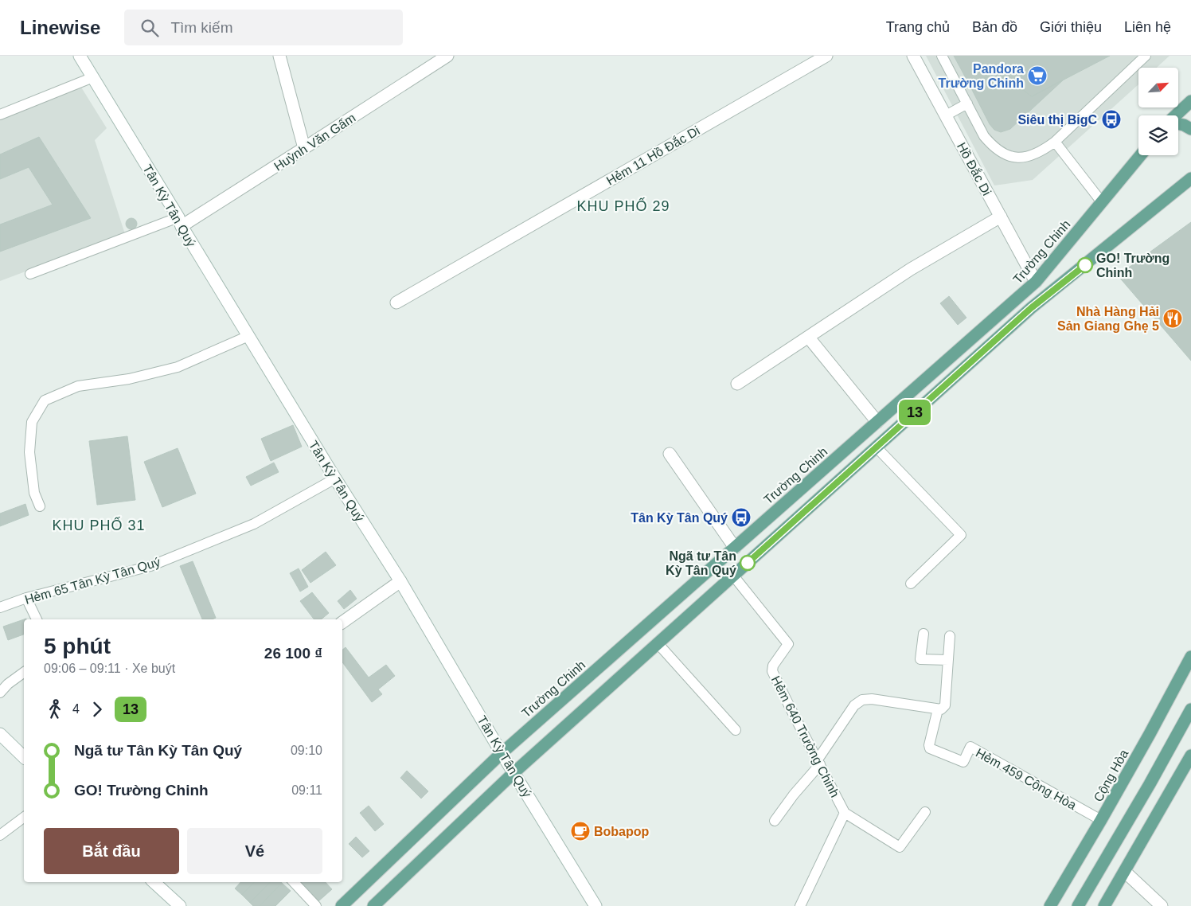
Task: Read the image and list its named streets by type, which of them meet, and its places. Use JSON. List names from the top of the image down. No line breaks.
{"streets":{"main road":["Trường Chinh","Cộng Hòa"],"street":["Huỳnh Văn Gấm","Hẻm 11 Hồ Đắc Di","Hồ Đắc Di","Tân Kỳ Tân Quý"],"lane":["Hẻm 65 Tân Kỳ Tân Quý","Hẻm 640 Trường Chinh","Hẻm 459 Cộng Hòa"]},"crossings":[["Huỳnh Văn Gấm","Tân Kỳ Tân Quý"],["Hồ Đắc Di","Trường Chinh"],["Tân Kỳ Tân Quý","Trường Chinh"],["Tân Kỳ Tân Quý","Hẻm 65 Tân Kỳ Tân Quý"],["Cộng Hòa","Hẻm 459 Cộng Hòa"]],"districts":["KHU PHỐ 29","KHU PHỐ 31"],"places":{"supermarket":["Pandora Trường Chinh"],"bus stop":["Siêu thị BigC","Tân Kỳ Tân Quý"],"other":["GO! Trường Chinh","Ngã tư Tân Kỳ Tân Quý"],"restaurant":["Nhà Hàng Hải Sản Giang Ghẹ 5"],"cafe":["Bobapop"]},"lines":["bus line 13"],"north":"top right","page":{"header":"Linewise","search":"Tìm kiếm","nav":["Trang chủ","Bản đồ","Giới thiệu","Liên hệ"],"on_map":"13","heading":["5 phút","09:06 – 09:11 · Xe buýt","26 100 ₫"],"legs":["4","13"],"list":[{"name":"Ngã tư Tân Kỳ Tân Quý","value":"09:10"},{"name":"GO! Trường Chinh","value":"09:11"}],"buttons":["Bắt đầu","Vé"]}}
